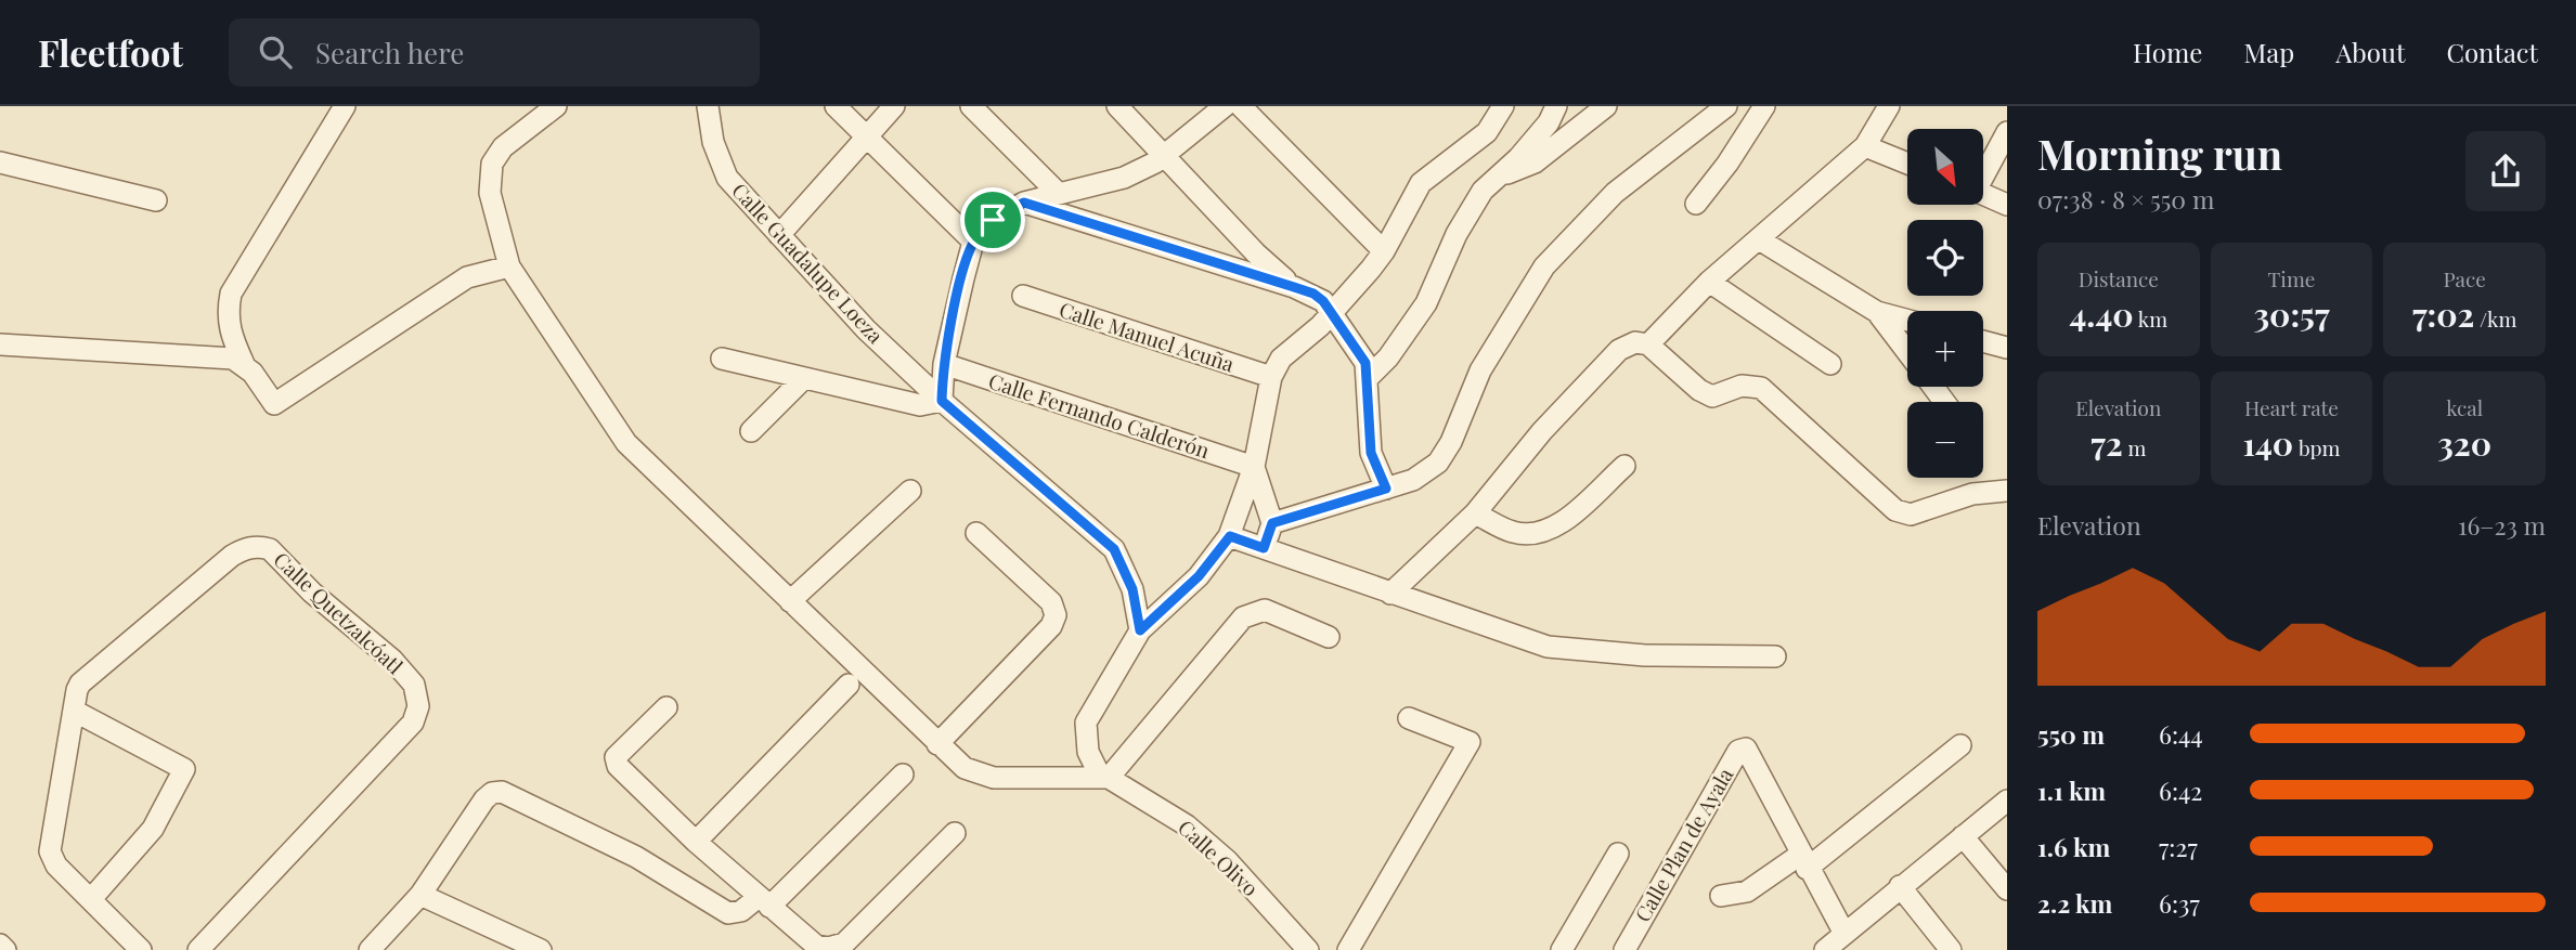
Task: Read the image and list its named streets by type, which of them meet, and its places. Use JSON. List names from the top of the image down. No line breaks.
{"streets":{"street":["Calle Guadalupe Loeza","Calle Manuel Acuña","Calle Fernando Calderón","Calle Quetzalcóatl","Calle Plan de Ayala","Calle Olivo"]},"north":"bottom right","page":{"header":"Fleetfoot","search":"Search here","nav":["Home","Map","About","Contact"],"heading":["Morning run","07:38 · 8 × 550 m"],"map_buttons":["+","−"],"stats":[["Distance","4.40 km"],["Time","30:57"],["Pace","7:02 /km"],["Elevation","72 m"],["Heart rate","140 bpm"],["kcal","320"]],"chart":["Elevation","16–23 m"],"list":[{"name":"550 m","note":"6:44"},{"name":"1.1 km","note":"6:42"},{"name":"1.6 km","note":"7:27"},{"name":"2.2 km","note":"6:37"}]}}
